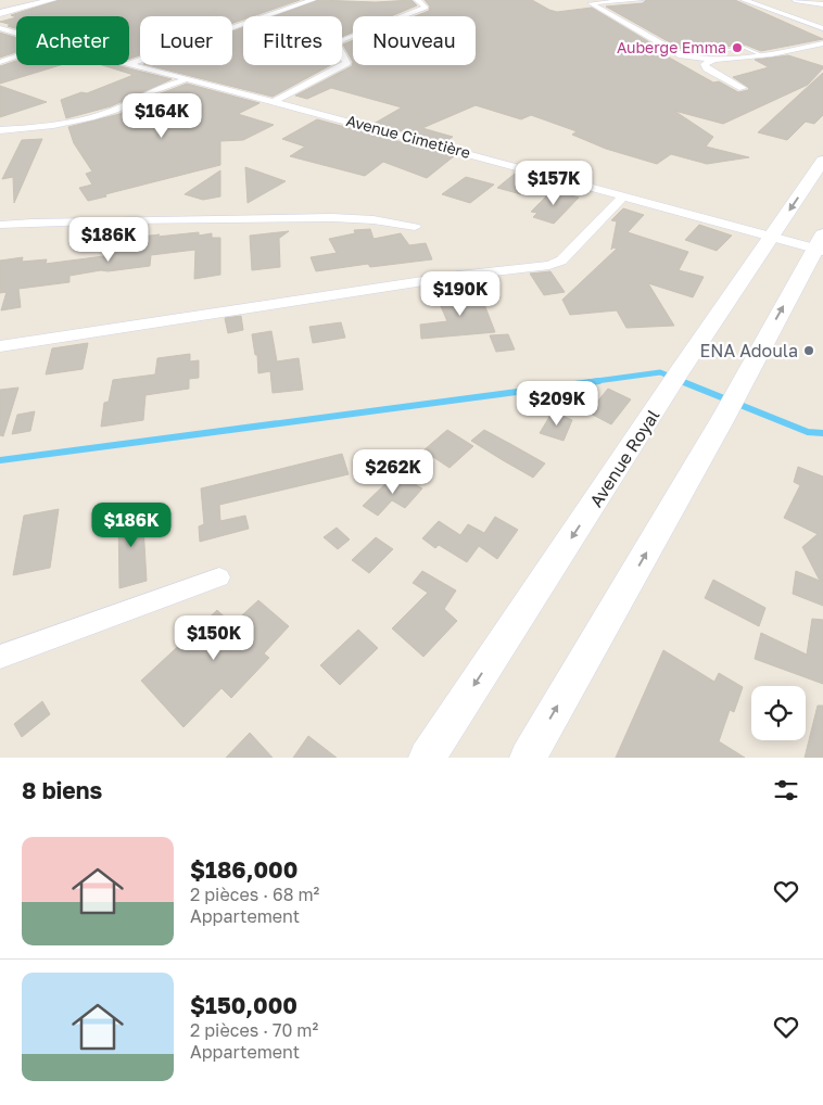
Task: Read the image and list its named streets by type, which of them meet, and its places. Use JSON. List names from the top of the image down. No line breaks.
{"streets":{"street":["Avenue Cimetière","Avenue Royal"]},"crossings":[["Avenue Cimetière","Avenue Royal"]],"places":["Auberge Emma","ENA Adoula"],"page":{"chip":["Acheter","Louer","Filtres","Nouveau"],"price":["$164K","$157K","$186K","$190K","$209K","$262K","$186K","$150K"],"heading":"8 biens","list":[{"name":"$186,000","note":"2 pièces · 68 m² · Appartement"},{"name":"$150,000","note":"2 pièces · 70 m² · Appartement"}]}}
